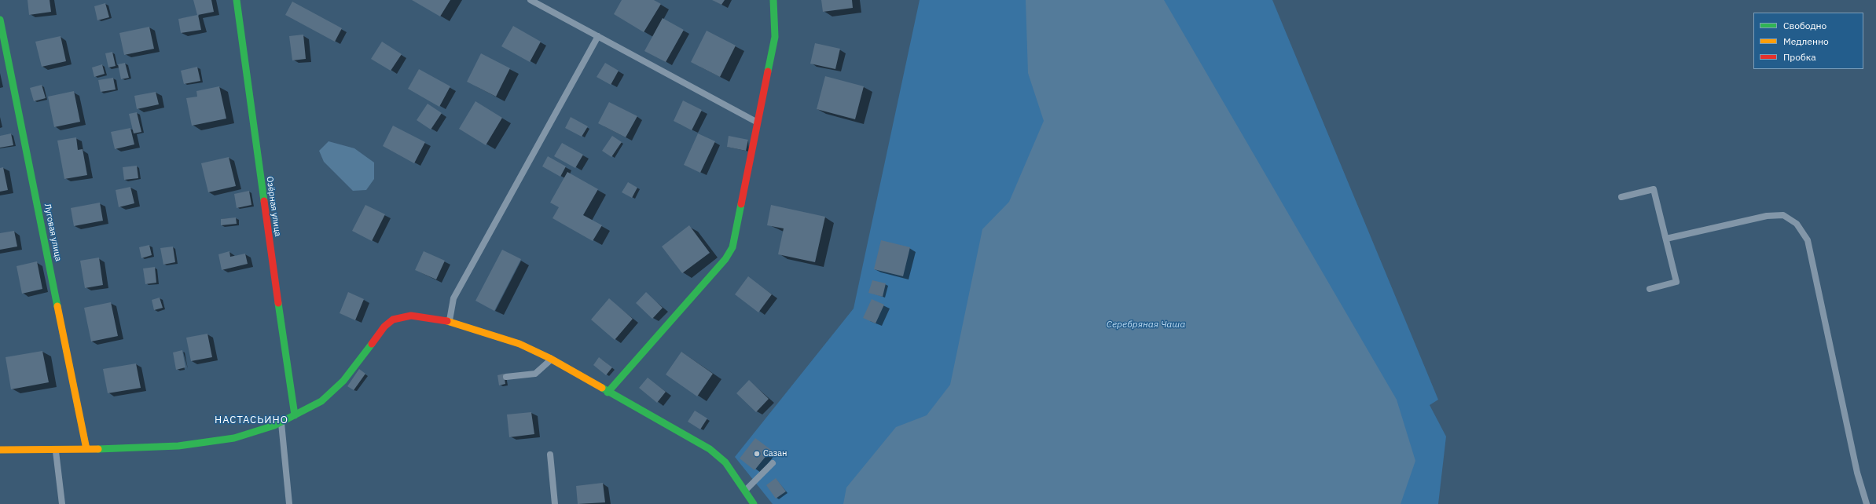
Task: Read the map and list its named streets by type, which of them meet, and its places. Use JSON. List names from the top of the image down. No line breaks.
{"streets":{"street":["Озёрная улица","Луговая улица"]},"districts":["НАСТАСЬИНО"],"water":["Серебряная Чаша"],"places":["Сазан"],"legend":["Свободно","Медленно","Пробка"]}
